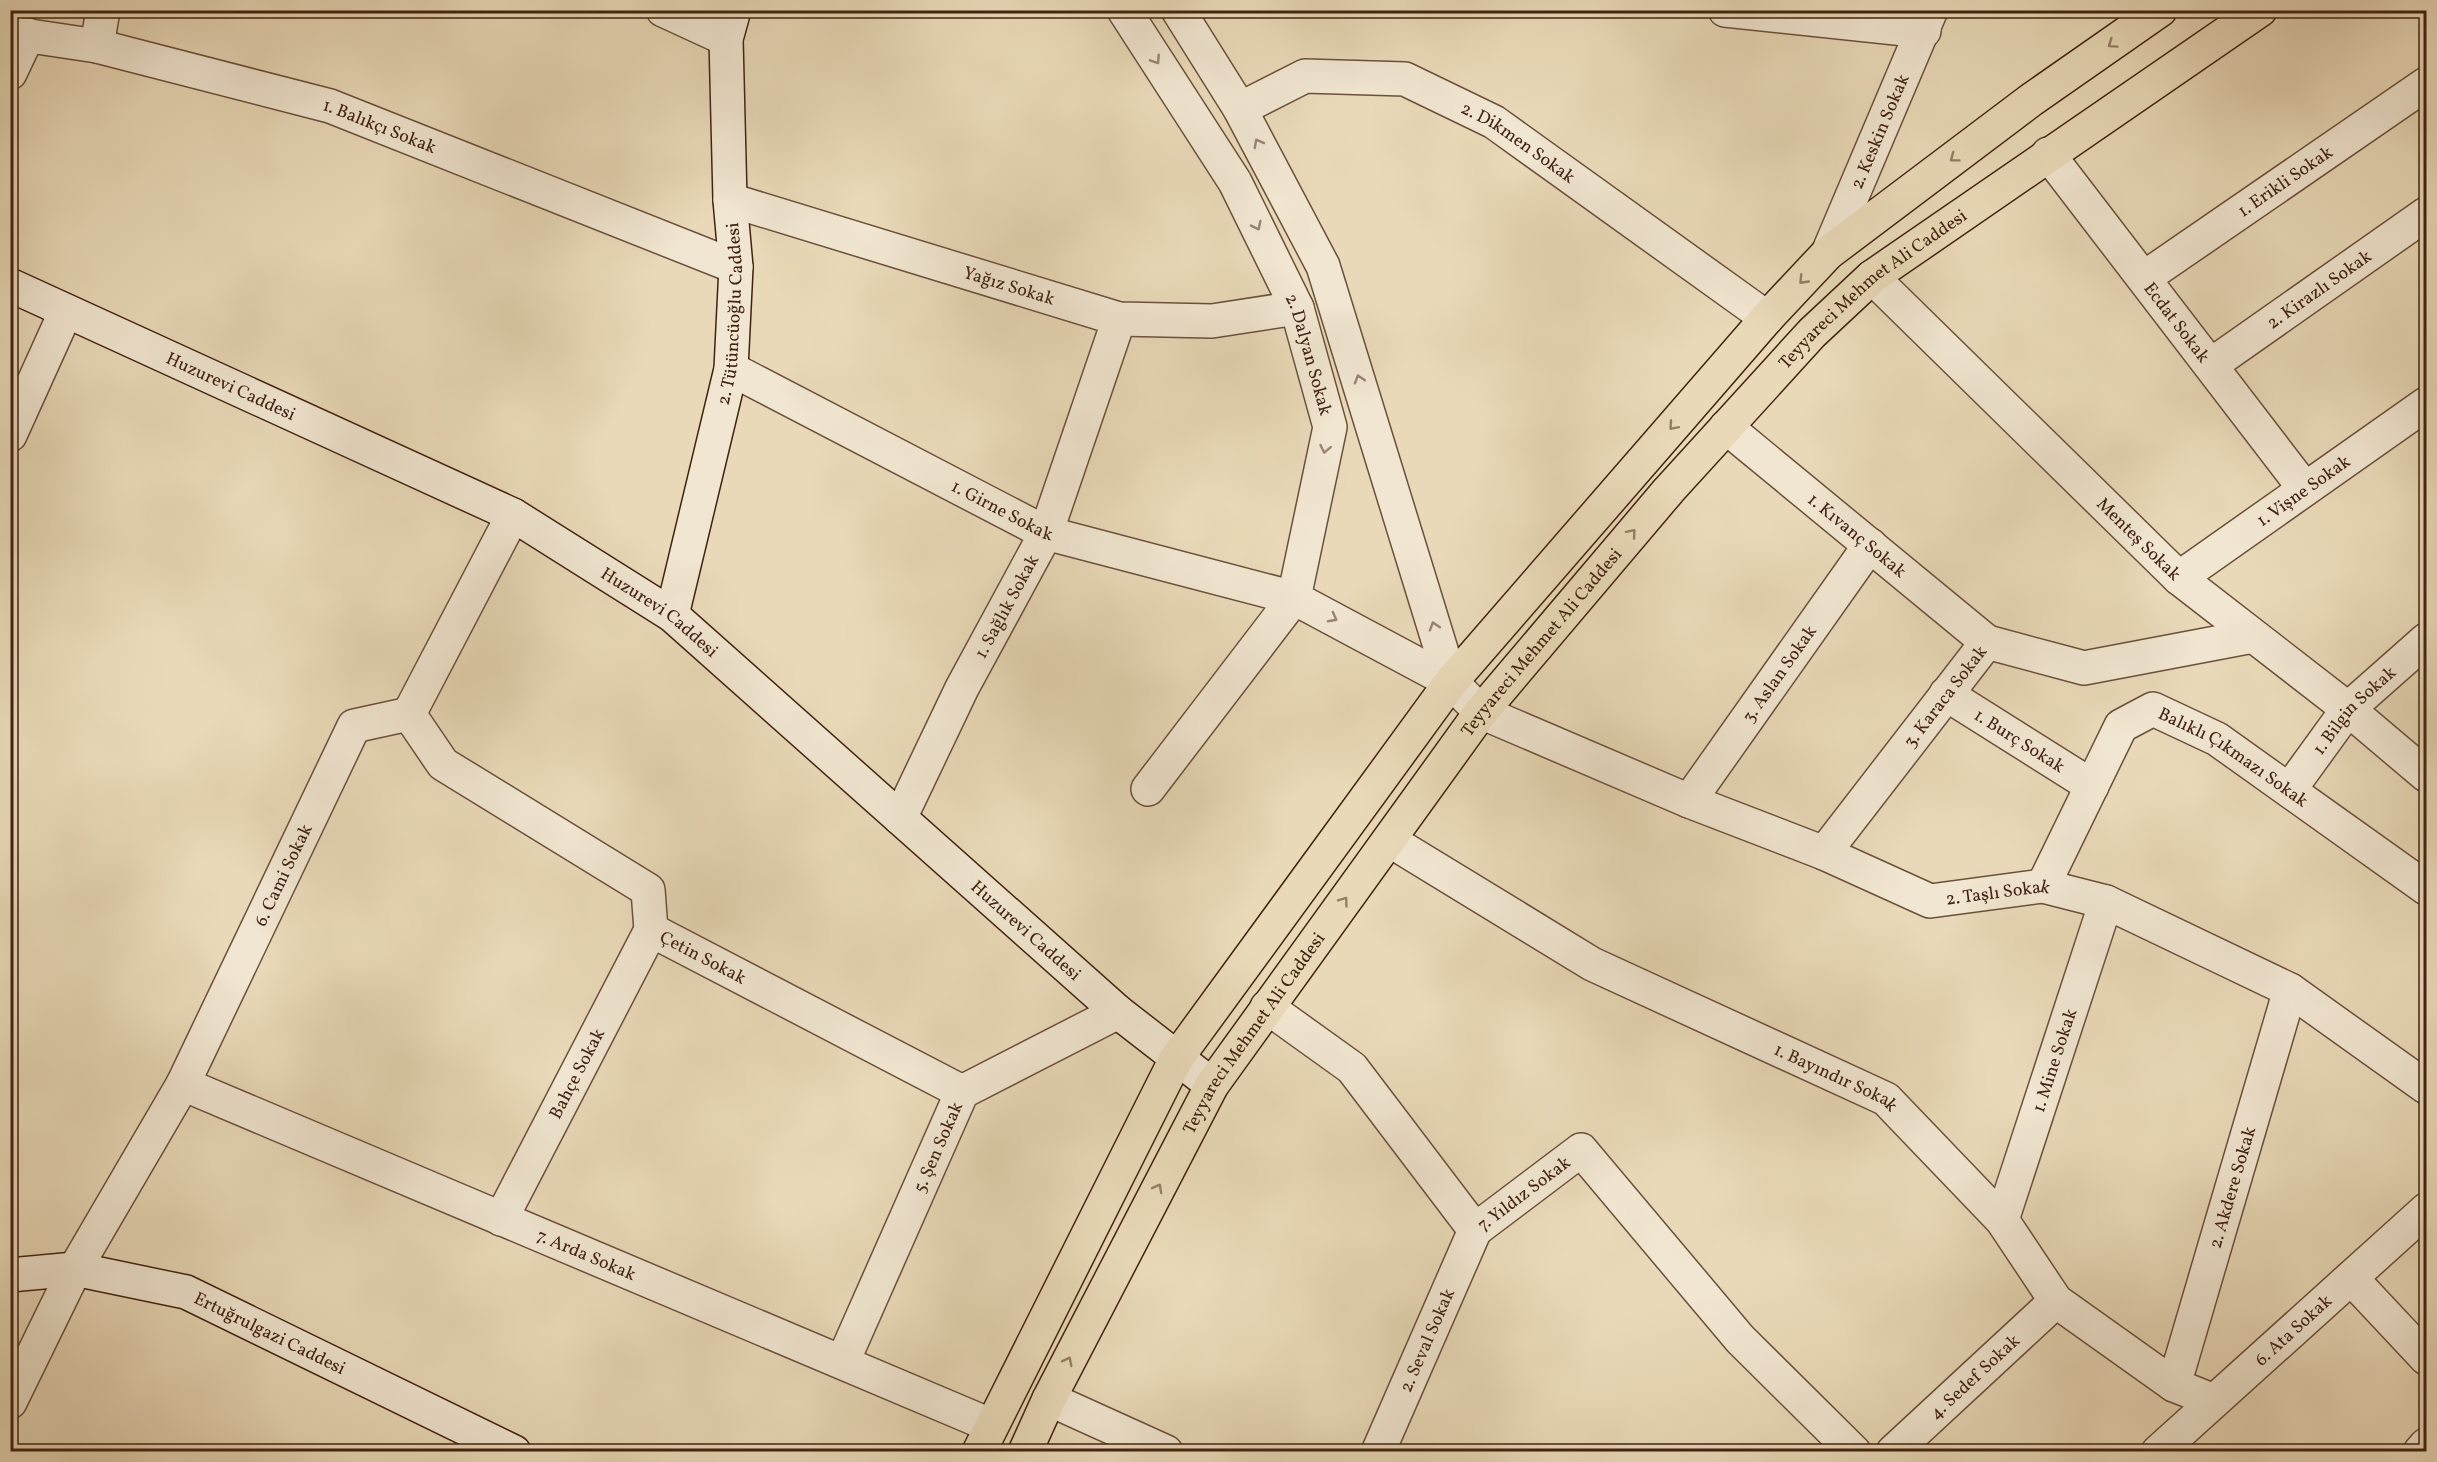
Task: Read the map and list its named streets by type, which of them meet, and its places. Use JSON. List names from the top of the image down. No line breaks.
{"streets":{"main road":["Teyyareci Mehmet Ali Caddesi"],"street":["1. Balıkçı Sokak","2. Keskin Sokak","2. Dikmen Sokak","1. Erikli Sokak","Yağız Sokak","2. Kirazlı Sokak","2. Tütüncüoğlu Caddesi","Ecdat Sokak","2. Dalyan Sokak","Huzurevi Caddesi","1. Vişne Sokak","1. Girne Sokak","1. Kıvanç Sokak","Menteş Sokak","1. Sağlık Sokak","3. Aslan Sokak","3. Karaca Sokak","1. Bilgin Sokak","1. Burç Sokak","Balıklı Çıkmazı Sokak","6. Cami Sokak","2. Taşlı Sokak","Çetin Sokak","1. Mine Sokak","Bahçe Sokak","1. Bayındır Sokak","5. Şen Sokak","2. Akdere Sokak","7. Yıldız Sokak","7. Arda Sokak","6. Ata Sokak","Ertuğrulgazi Caddesi","2. Seval Sokak","4. Sedef Sokak"]},"crossings":[["1. Balıkçı Sokak","2. Tütüncüoğlu Caddesi"],["1. Erikli Sokak","Ecdat Sokak"],["Yağız Sokak","2. Tütüncüoğlu Caddesi"],["Yağız Sokak","2. Dalyan Sokak"],["Yağız Sokak","1. Sağlık Sokak"],["2. Kirazlı Sokak","Ecdat Sokak"],["Teyyareci Mehmet Ali Caddesi","Ecdat Sokak"],["Teyyareci Mehmet Ali Caddesi","Huzurevi Caddesi"],["Teyyareci Mehmet Ali Caddesi","1. Kıvanç Sokak"],["Teyyareci Mehmet Ali Caddesi","Menteş Sokak"],["Teyyareci Mehmet Ali Caddesi","2. Taşlı Sokak"],["Teyyareci Mehmet Ali Caddesi","1. Bayındır Sokak"],["Teyyareci Mehmet Ali Caddesi","7. Yıldız Sokak"],["2. Tütüncüoğlu Caddesi","Huzurevi Caddesi"],["2. Tütüncüoğlu Caddesi","1. Girne Sokak"],["Ecdat Sokak","1. Vişne Sokak"],["2. Dalyan Sokak","1. Girne Sokak"],["Huzurevi Caddesi","1. Sağlık Sokak"],["Huzurevi Caddesi","5. Şen Sokak"],["1. Vişne Sokak","Menteş Sokak"],["1. Girne Sokak","1. Sağlık Sokak"],["1. Kıvanç Sokak","3. Aslan Sokak"],["1. Kıvanç Sokak","3. Karaca Sokak"],["Menteş Sokak","3. Karaca Sokak"],["Menteş Sokak","1. Bilgin Sokak"],["3. Aslan Sokak","2. Taşlı Sokak"],["3. Karaca Sokak","1. Burç Sokak"],["3. Karaca Sokak","2. Taşlı Sokak"],["1. Bilgin Sokak","Balıklı Çıkmazı Sokak"],["1. Burç Sokak","Balıklı Çıkmazı Sokak"],["Balıklı Çıkmazı Sokak","2. Taşlı Sokak"],["6. Cami Sokak","Çetin Sokak"],["6. Cami Sokak","7. Arda Sokak"],["6. Cami Sokak","Ertuğrulgazi Caddesi"],["2. Taşlı Sokak","1. Mine Sokak"],["2. Taşlı Sokak","2. Akdere Sokak"],["Çetin Sokak","Bahçe Sokak"],["Çetin Sokak","5. Şen Sokak"],["1. Mine Sokak","1. Bayındır Sokak"],["Bahçe Sokak","7. Arda Sokak"],["1. Bayındır Sokak","2. Akdere Sokak"],["1. Bayındır Sokak","6. Ata Sokak"],["1. Bayındır Sokak","4. Sedef Sokak"],["5. Şen Sokak","7. Arda Sokak"],["7. Yıldız Sokak","2. Seval Sokak"]]}
